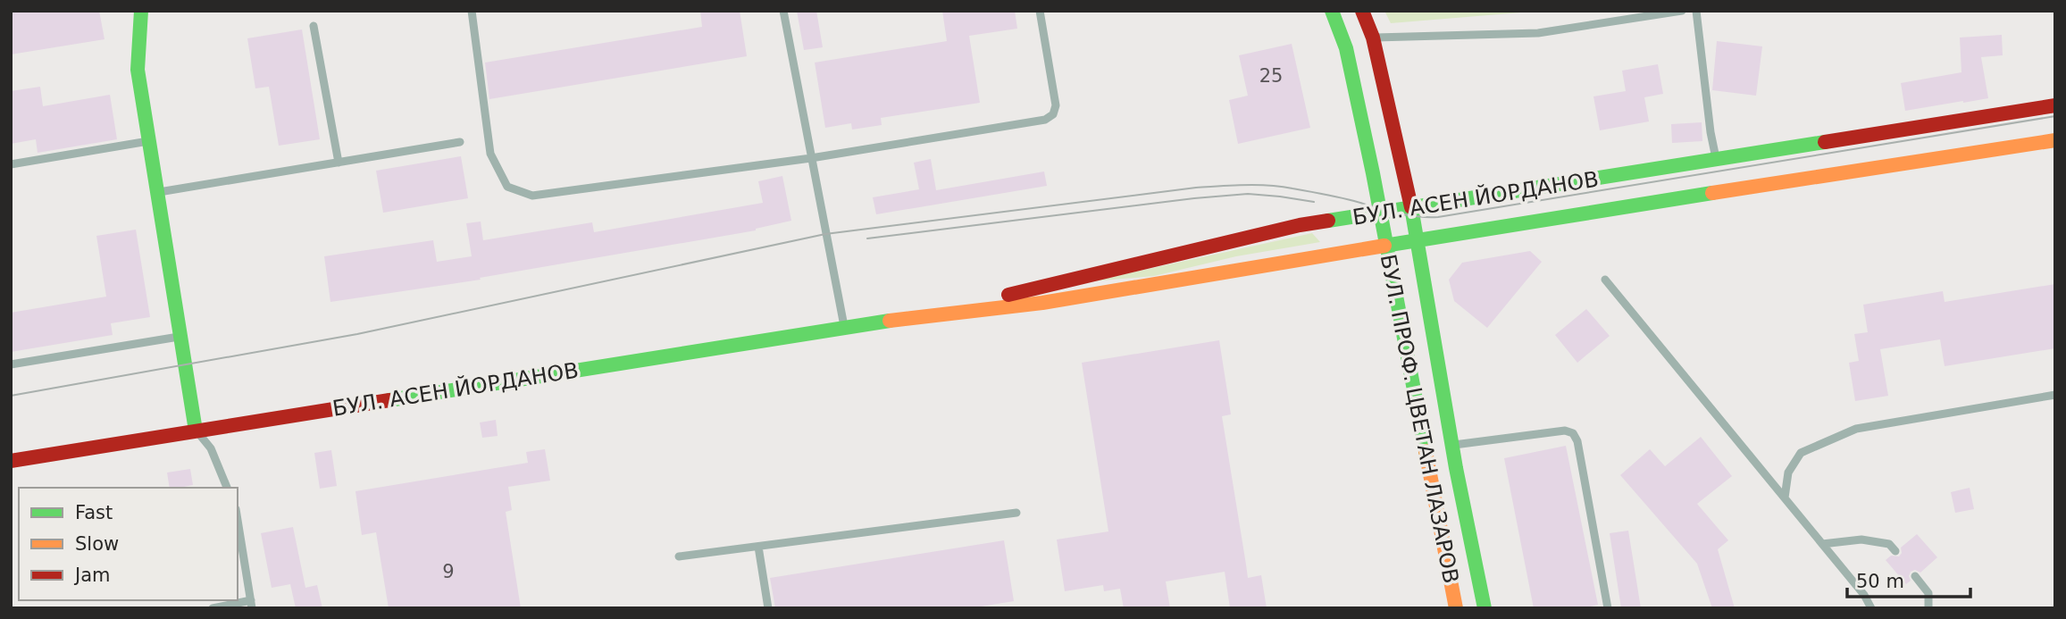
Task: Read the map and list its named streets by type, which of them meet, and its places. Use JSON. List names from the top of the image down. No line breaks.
{"streets":{"main road":["БУЛ. АСЕН ЙОРДАНОВ","БУЛ. ПРОФ. ЦВЕТАН ЛАЗАРОВ"]},"crossings":[["БУЛ. АСЕН ЙОРДАНОВ","БУЛ. ПРОФ. ЦВЕТАН ЛАЗАРОВ"]],"house_numbers":["25","9"],"legend":["Fast","Slow","Jam"],"scale_bar":"50 m"}
